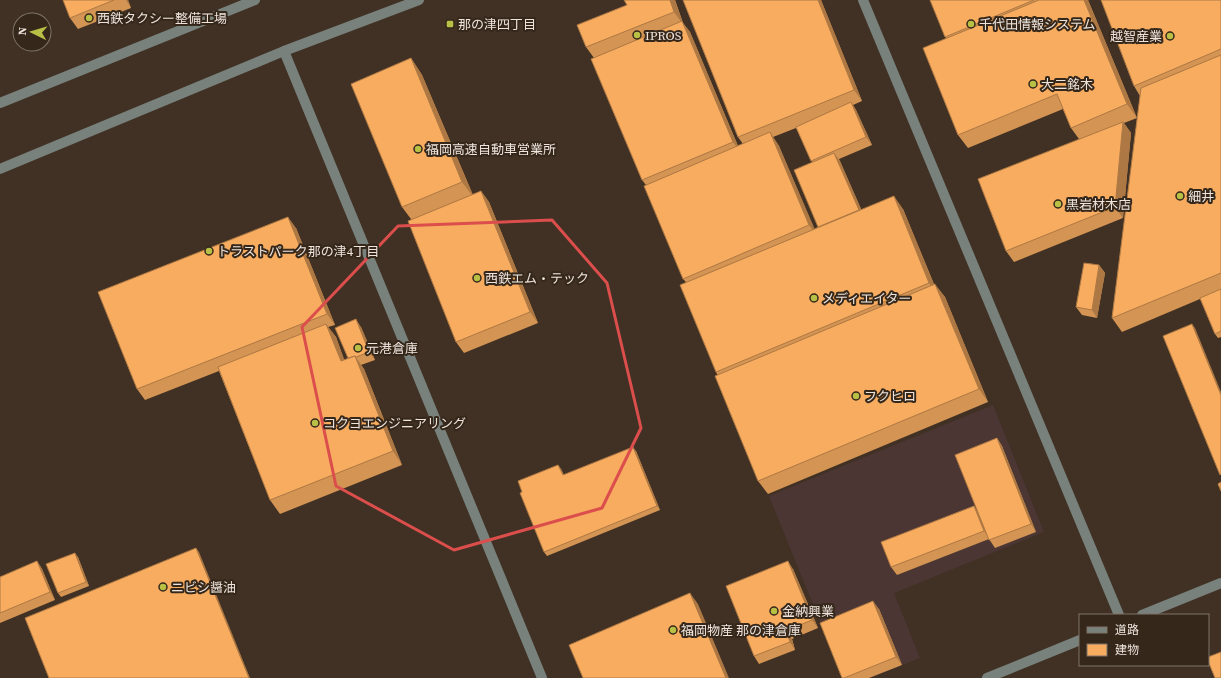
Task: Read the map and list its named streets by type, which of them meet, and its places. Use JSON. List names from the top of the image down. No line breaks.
{"places":{"other":["西鉄タクシー整備工場","千代田情報システム","IPROS","越智産業","大二銘木","福岡高速自動車営業所","細井","黒岩材木店","トラストパーク那の津4丁目","西鉄エム・テック","メディエイター","元港倉庫","フクヒロ","コクヨエンジニアリング","ニビシ醤油","金納興業","福岡物産 那の津倉庫"],"transit":["那の津四丁目"]},"legend":["道路","建物"],"north":"left"}
